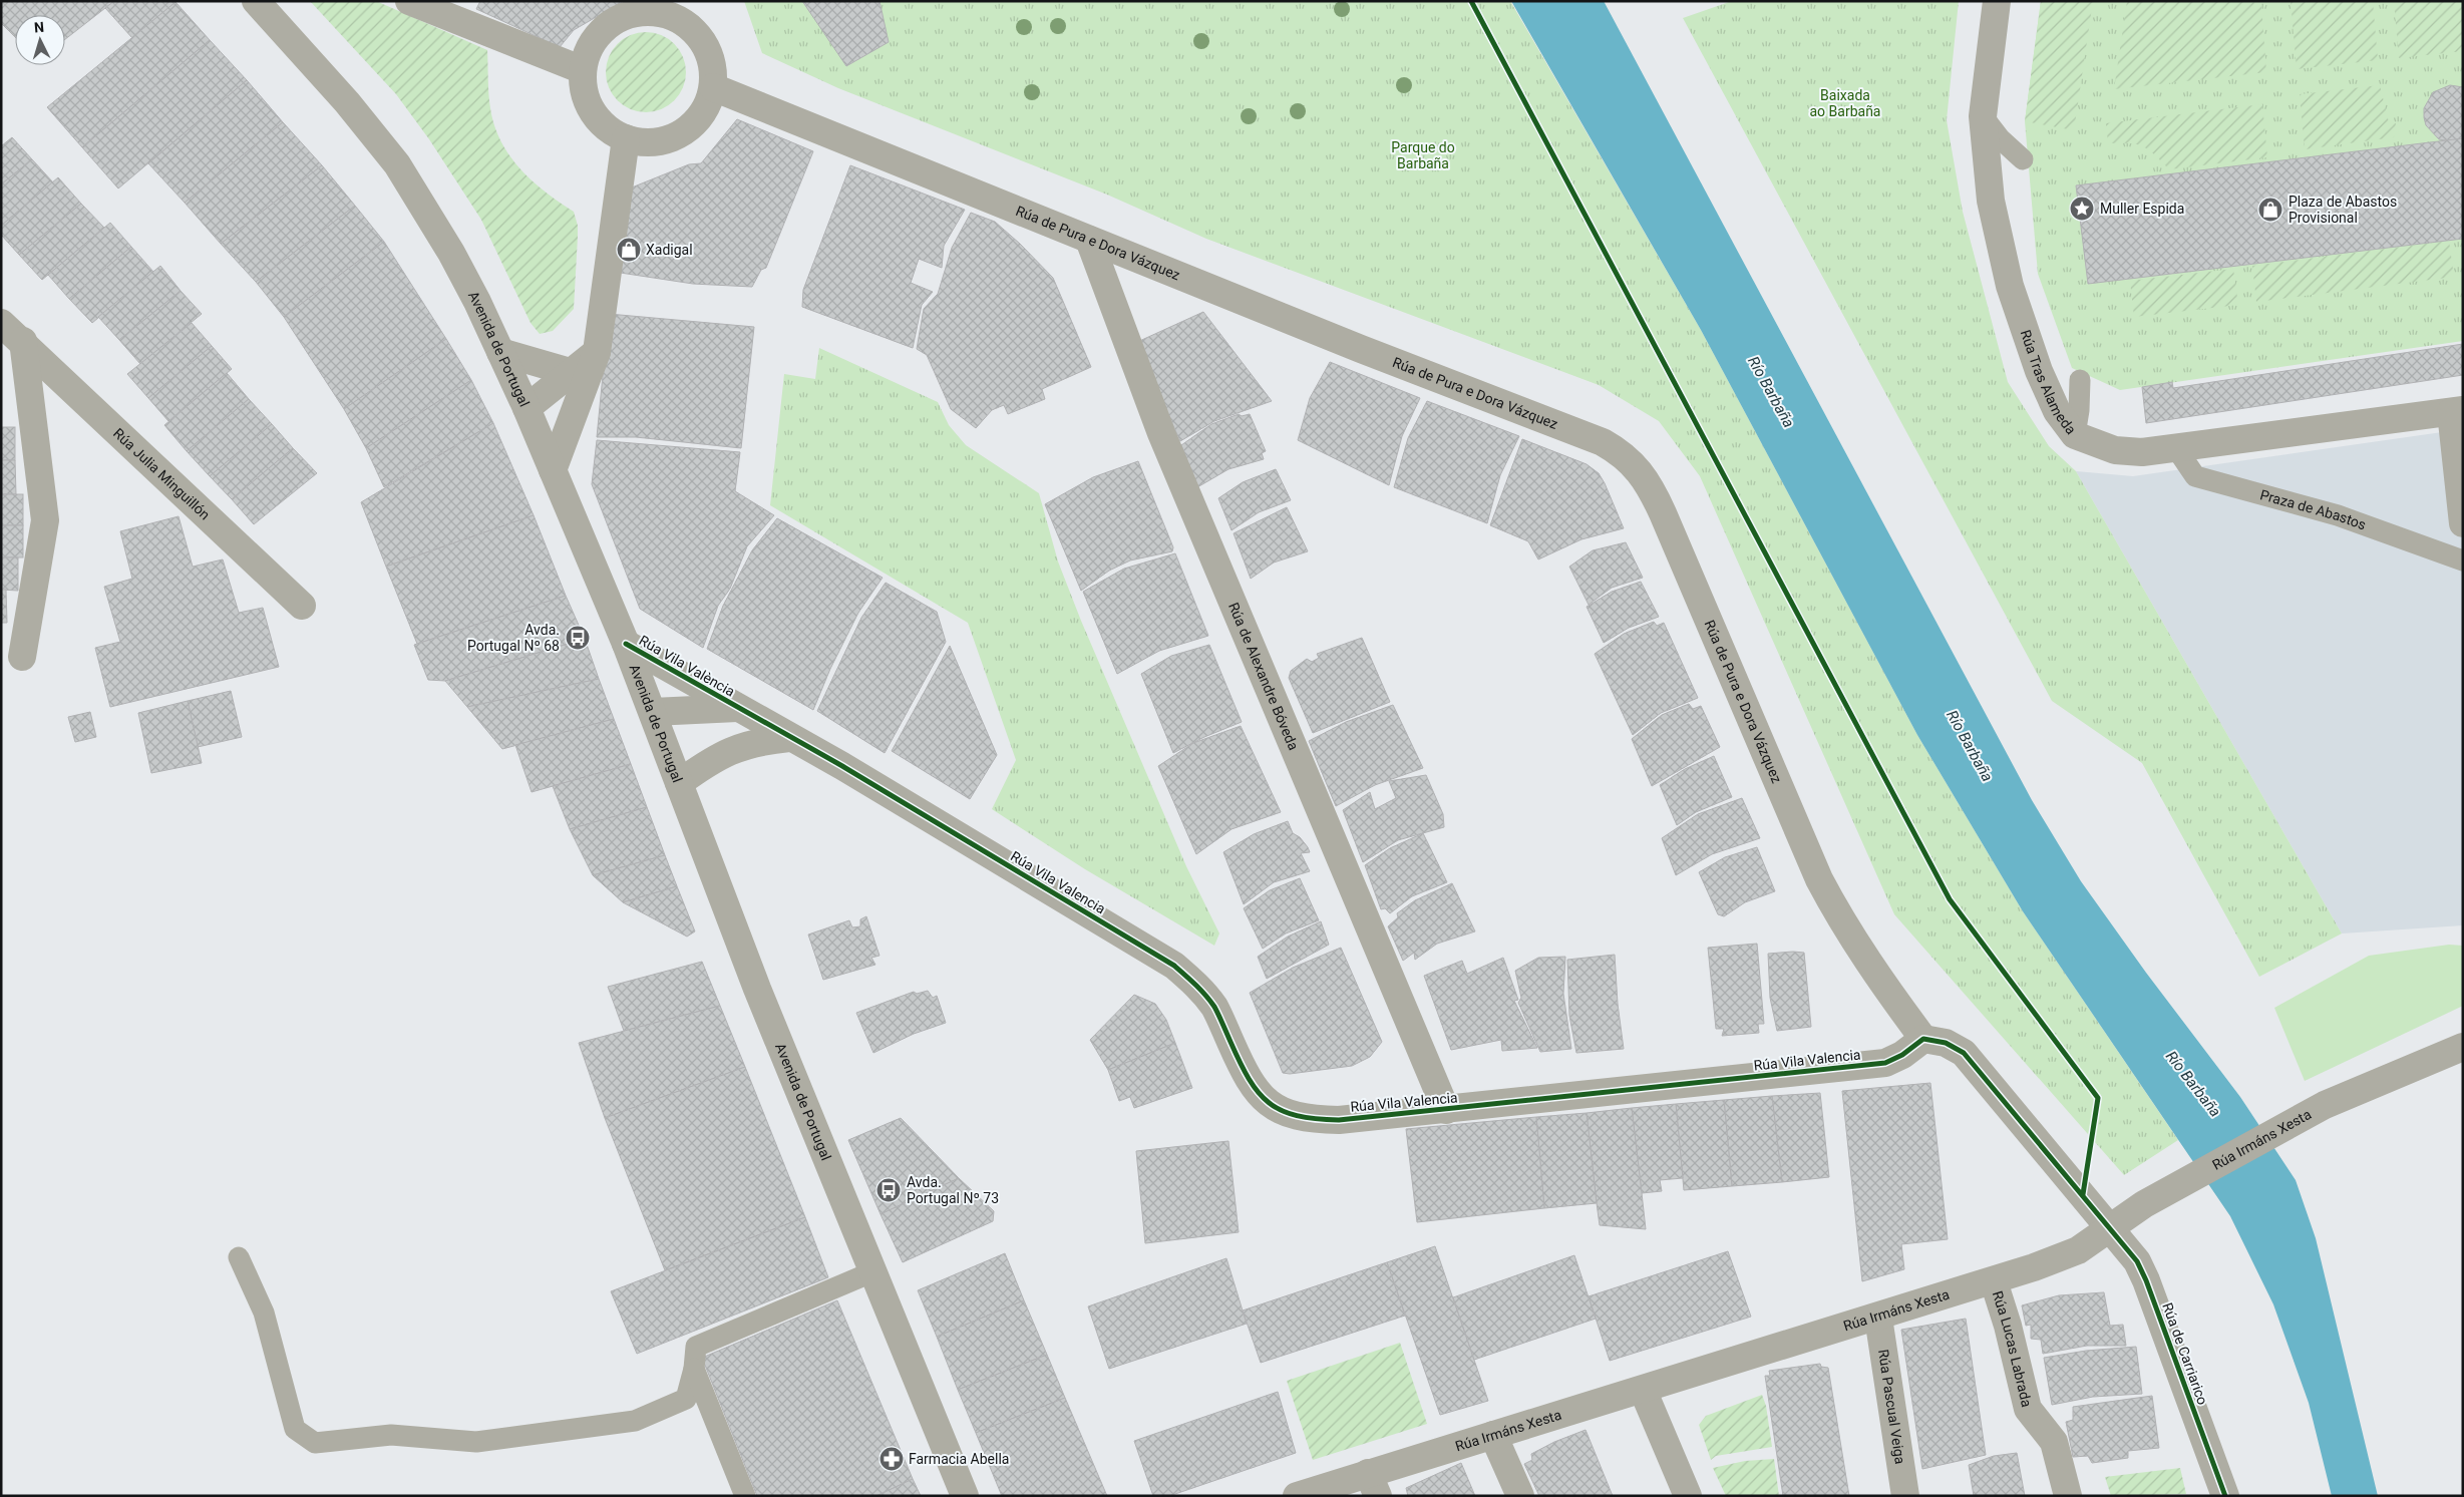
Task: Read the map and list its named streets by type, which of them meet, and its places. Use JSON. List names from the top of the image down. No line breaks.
{"streets":{"street":["Rúa de Pura e Dora Vázquez","Avenida de Portugal","Rúa Tras Alameda","Rúa Julia Minguillón","Rúa Vila València","Rúa de Alexandre Bóveda","Rúa Vila Valencia","Rúa Irmáns Xesta","Rúa Lucas Labrada","Rúa de Carriarico","Rúa Pascual Veiga"],"lane":["Praza de Abastos"]},"crossings":[["Rúa de Pura e Dora Vázquez","Rúa de Alexandre Bóveda"],["Rúa de Pura e Dora Vázquez","Rúa Vila Valencia"],["Rúa de Pura e Dora Vázquez","Rúa de Carriarico"],["Avenida de Portugal","Rúa Vila València"],["Rúa Tras Alameda","Praza de Abastos"],["Rúa Vila València","Rúa Vila Valencia"],["Rúa de Alexandre Bóveda","Rúa Vila Valencia"],["Rúa Vila Valencia","Rúa de Carriarico"],["Rúa Irmáns Xesta","Rúa Lucas Labrada"],["Rúa Irmáns Xesta","Rúa de Carriarico"],["Rúa Irmáns Xesta","Rúa Pascual Veiga"]],"water":["Río Barbaña"],"parks":["Baixada ao Barbaña","Parque do Barbaña"],"places":{"place":["Muller Espida"],"shop":["Plaza de Abastos Provisional","Xadigal"],"bus stop":["Avda. Portugal Nº 68","Avda. Portugal Nº 73"],"pharmacy":["Farmacia Abella"]},"north":"top"}
